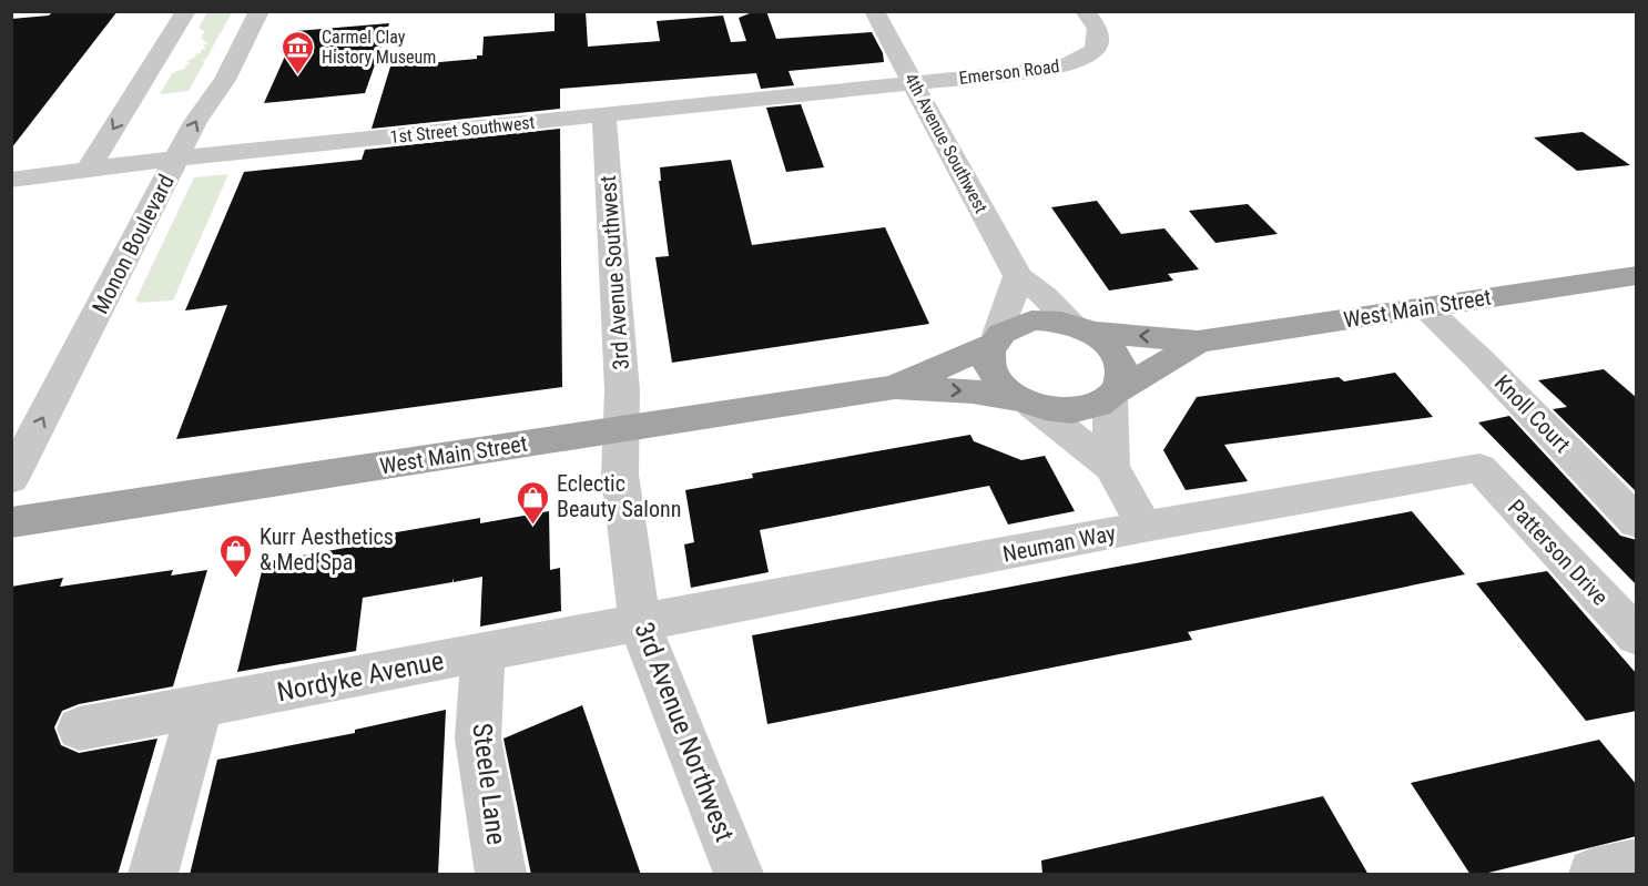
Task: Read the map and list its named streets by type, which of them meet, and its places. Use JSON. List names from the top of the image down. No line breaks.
{"streets":{"main road":["West Main Street"],"street":["Emerson Road","1st Street Southwest","4th Avenue Southwest","Monon Boulevard","3rd Avenue Southwest","Knoll Court","Neuman Way","Patterson Drive","Nordyke Avenue","3rd Avenue Northwest","Steele Lane"]},"crossings":[["Emerson Road","1st Street Southwest"],["Emerson Road","4th Avenue Southwest"],["1st Street Southwest","4th Avenue Southwest"],["1st Street Southwest","Monon Boulevard"],["1st Street Southwest","3rd Avenue Southwest"],["4th Avenue Southwest","West Main Street"],["3rd Avenue Southwest","West Main Street"],["3rd Avenue Southwest","3rd Avenue Northwest"],["West Main Street","Knoll Court"],["West Main Street","3rd Avenue Northwest"],["Neuman Way","Patterson Drive"],["Neuman Way","Nordyke Avenue"],["Neuman Way","3rd Avenue Northwest"],["Nordyke Avenue","3rd Avenue Northwest"],["Nordyke Avenue","Steele Lane"]],"places":{"museum":["Carmel Clay History Museum"],"shop":["Eclectic Beauty Salonn","Kurr Aesthetics & Med Spa"]}}
